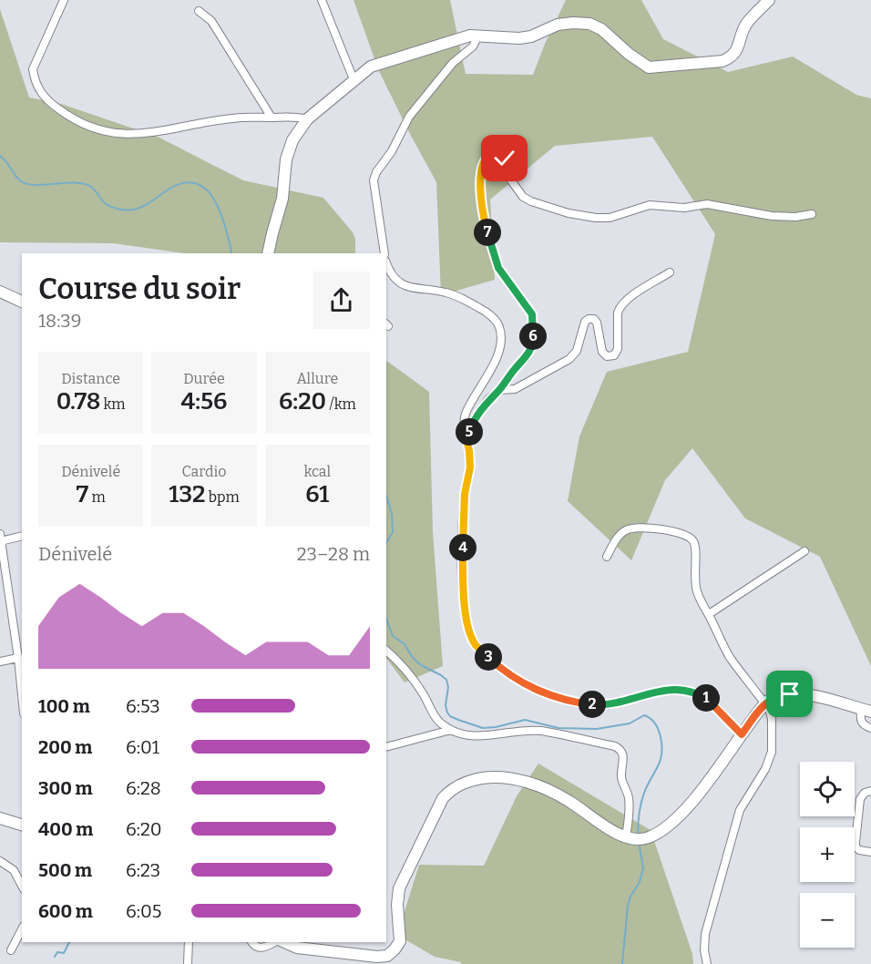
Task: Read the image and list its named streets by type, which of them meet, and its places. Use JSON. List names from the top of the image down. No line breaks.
{"page":{"pins":["7","6","5","4","3","1","2"],"heading":["Course du soir","18:39"],"stats":[["Distance","0.78 km"],["Durée","4:56"],["Allure","6:20 /km"],["Dénivelé","7 m"],["Cardio","132 bpm"],["kcal","61"]],"chart":["Dénivelé","23–28 m"],"list":[{"name":"100 m","note":"6:53"},{"name":"200 m","note":"6:01"},{"name":"300 m","note":"6:28"},{"name":"400 m","note":"6:20"},{"name":"500 m","note":"6:23"},{"name":"600 m","note":"6:05"}],"map_buttons":["+","−"]}}
